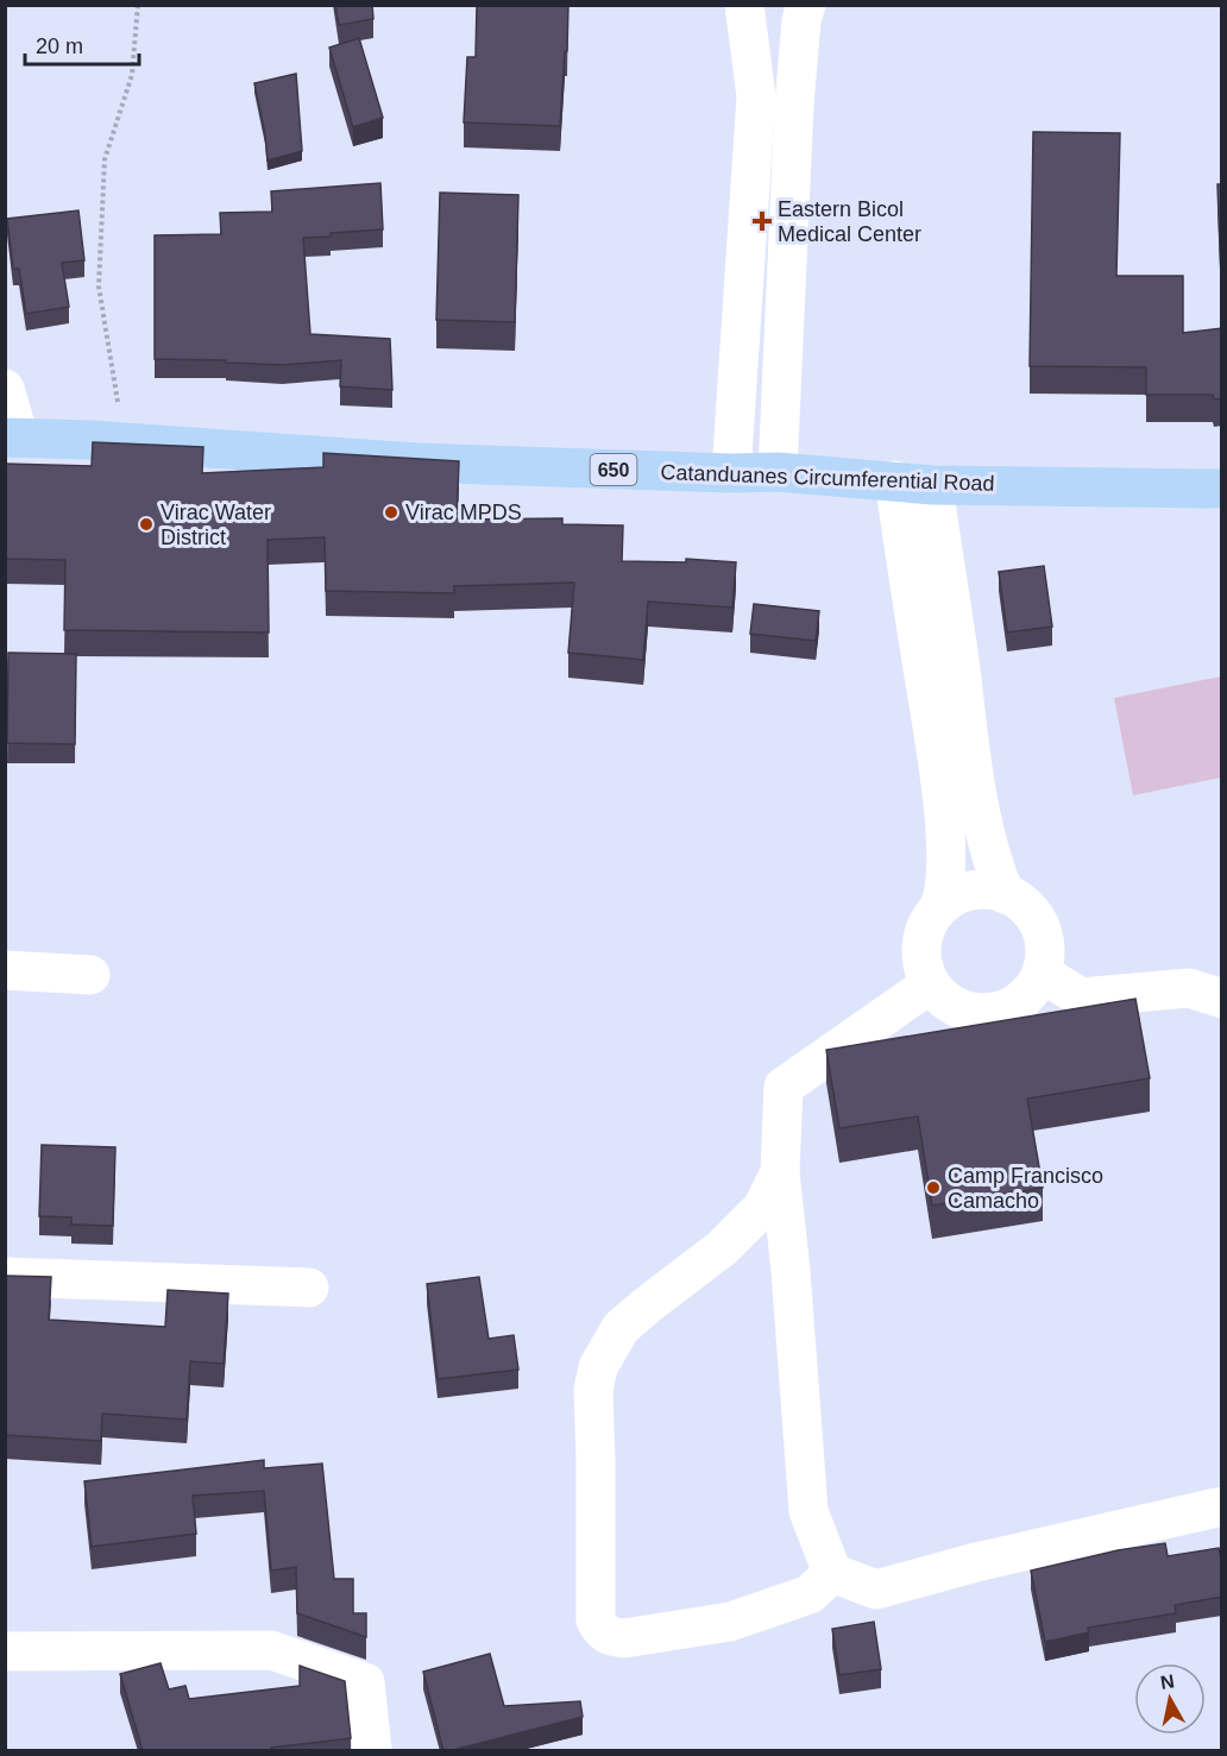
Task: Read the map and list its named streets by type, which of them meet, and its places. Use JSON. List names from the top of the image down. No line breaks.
{"streets":{"main road":["650","Catanduanes Circumferential Road"]},"places":{"health":["Eastern Bicol Medical Center"],"other":["Virac MPDS","Virac Water District","Camp Francisco Camacho"]},"scale_bar":"20 m","north":"top"}
